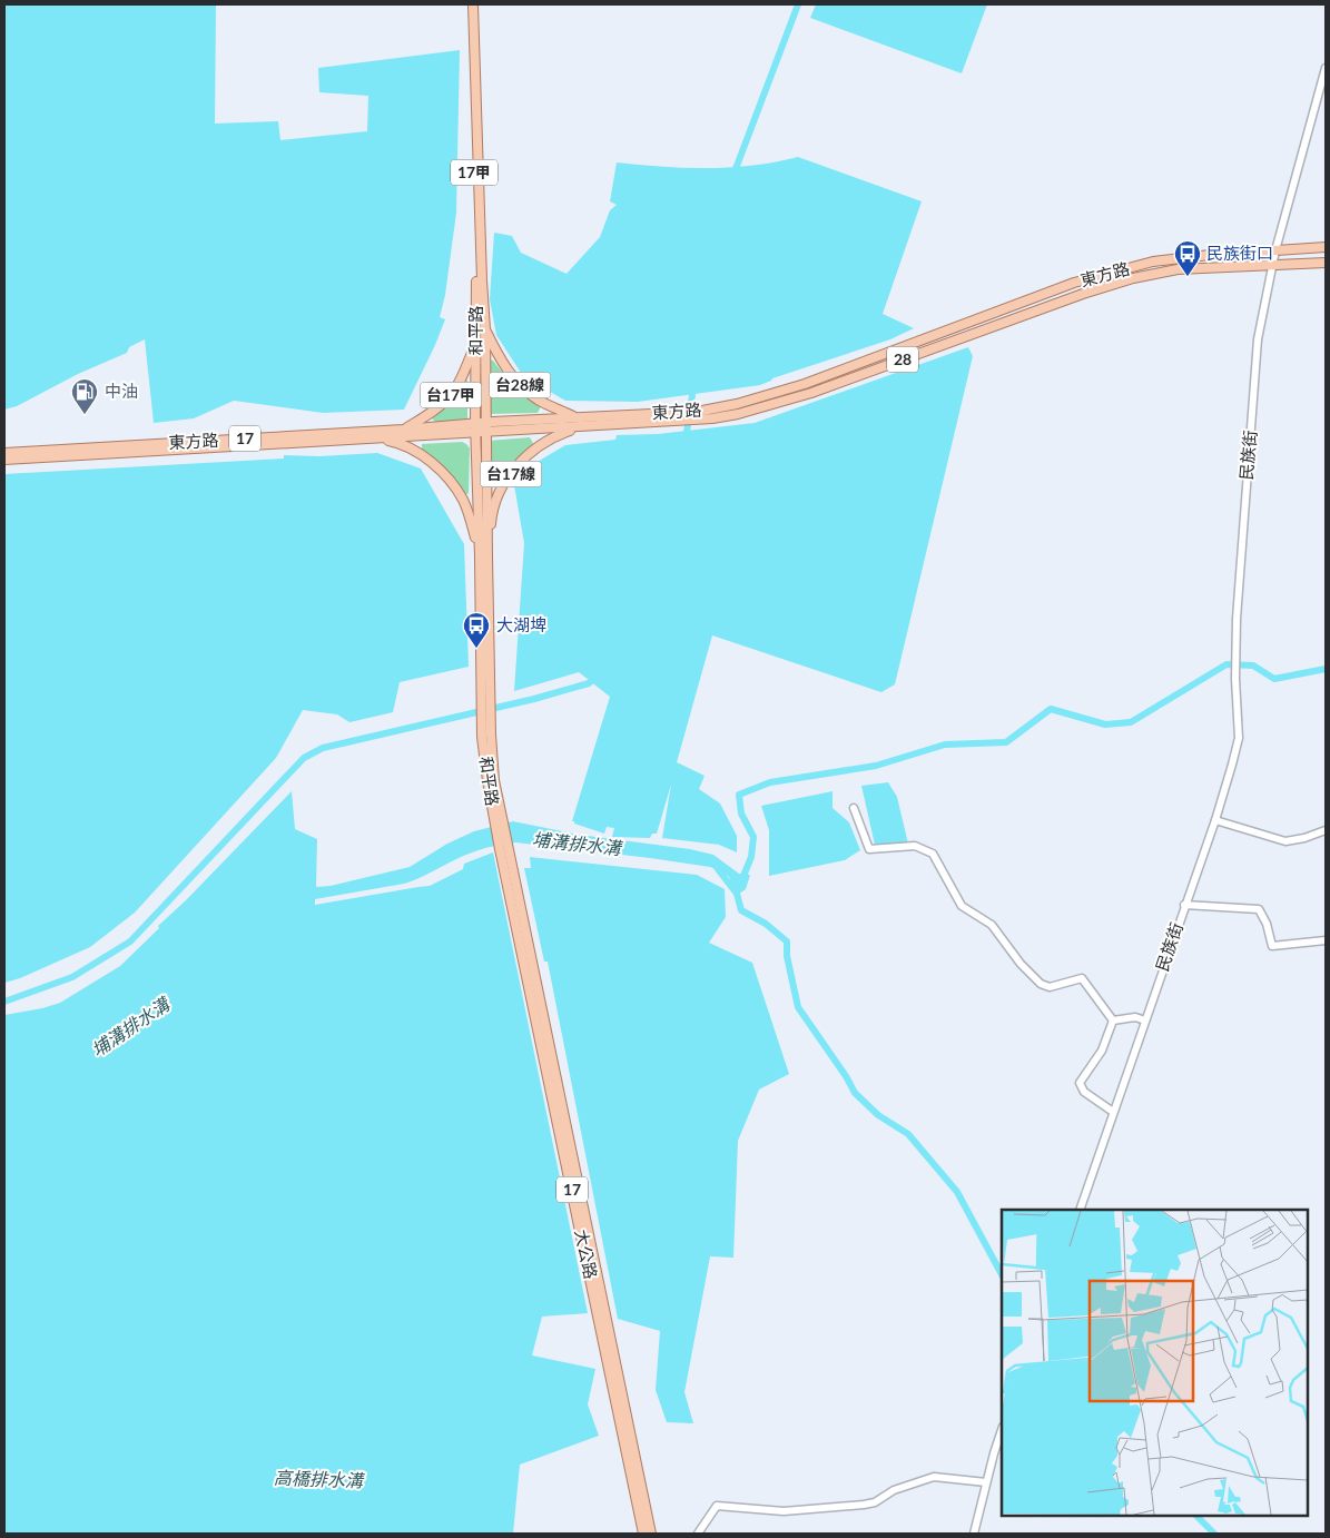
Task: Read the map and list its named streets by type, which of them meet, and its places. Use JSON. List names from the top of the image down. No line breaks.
{"streets":{"main road":["17甲","東方路","和平路","28","台28線","台17甲","17","台17線","大公路"],"street":["民族街"]},"crossings":[["東方路","和平路"],["東方路","台28線"],["東方路","台17甲"],["東方路","民族街"],["東方路","台17線"],["和平路","台28線"],["和平路","台17甲"],["和平路","台17線"],["和平路","大公路"]],"water":["埔溝排水溝","高橋排水溝"],"places":{"bus stop":["民族街口","大湖埤"],"fuel station":["中油"]}}
